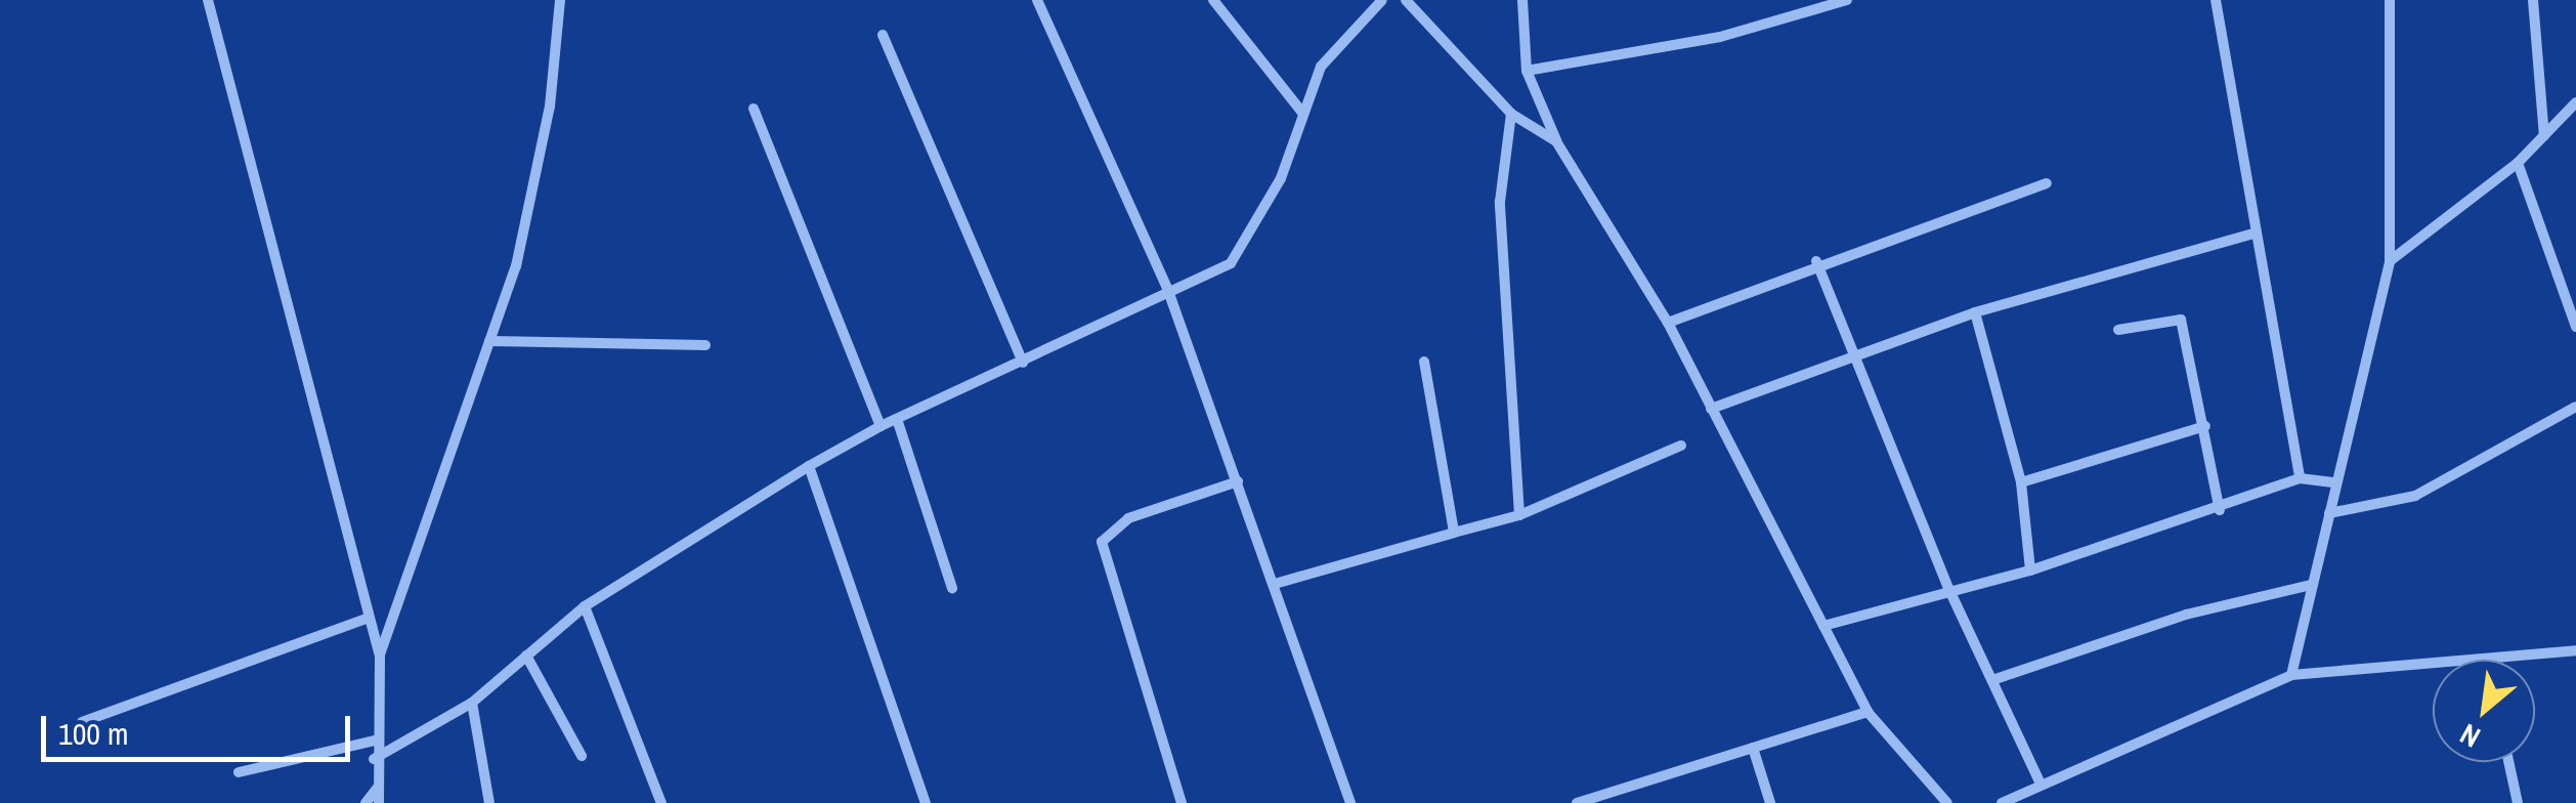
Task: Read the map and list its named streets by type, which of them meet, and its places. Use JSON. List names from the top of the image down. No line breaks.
{"scale_bar":"100 m","north":"bottom left"}
